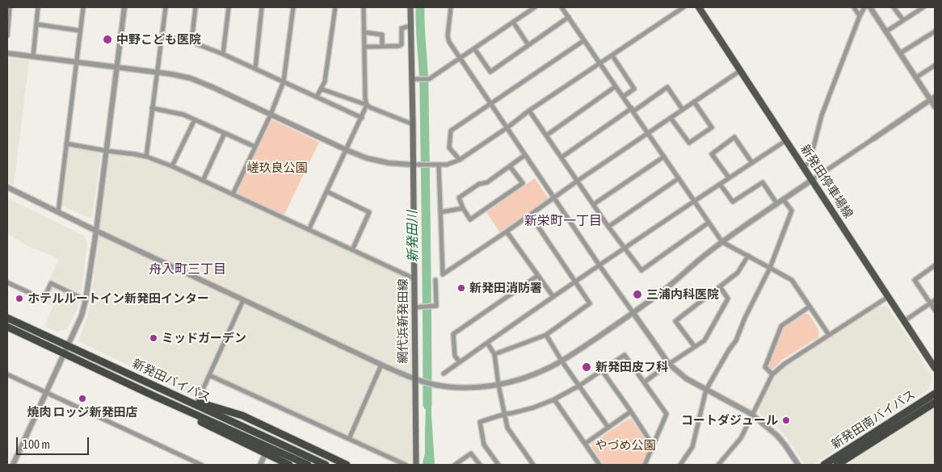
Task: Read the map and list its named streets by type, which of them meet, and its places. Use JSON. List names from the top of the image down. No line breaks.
{"streets":{"highway":["新発田バイパス","新発田南バイパス"],"main road":["新発田停車場線","網代浜新発田線"]},"districts":["新栄町一丁目","舟入町三丁目"],"water":["新発田川"],"parks":["嵯玖良公園","やづめ公園"],"places":["中野こども医院","新発田消防署","三浦内科医院","ホテルルートイン新発田インター","ミッドガーデン","新発田皮フ科","焼肉 ロッジ新発田店","コートダジュール"],"scale_bar":"100 m"}
